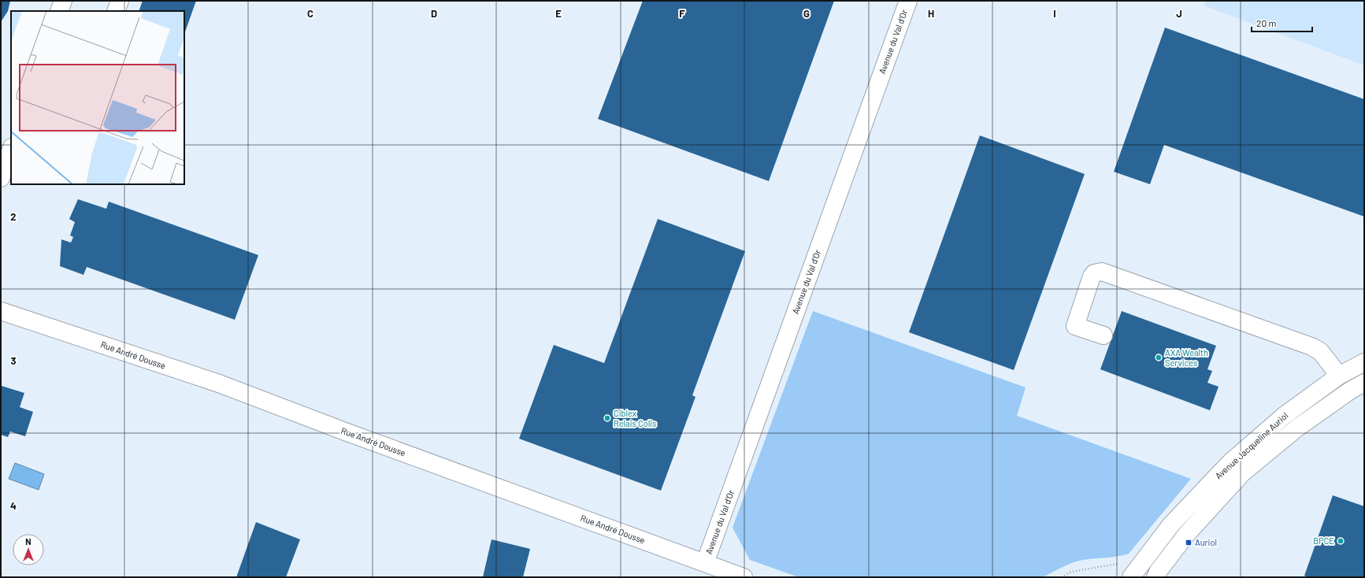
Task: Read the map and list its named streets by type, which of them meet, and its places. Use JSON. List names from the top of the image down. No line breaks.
{"streets":{"street":["Avenue du Val d'Or","Rue André Dousse","Avenue Jacqueline Auriol"]},"crossings":[["Avenue du Val d'Or","Rue André Dousse"]],"places":{"other":["AXA Wealth Services","Ciblex Relais Colis","BPCE"],"transit":["Auriol"]},"scale_bar":"20 m","north":"top","grid":{"columns":["C","D","E","F","G","H","I","J"],"rows":["2","3","4"]}}
